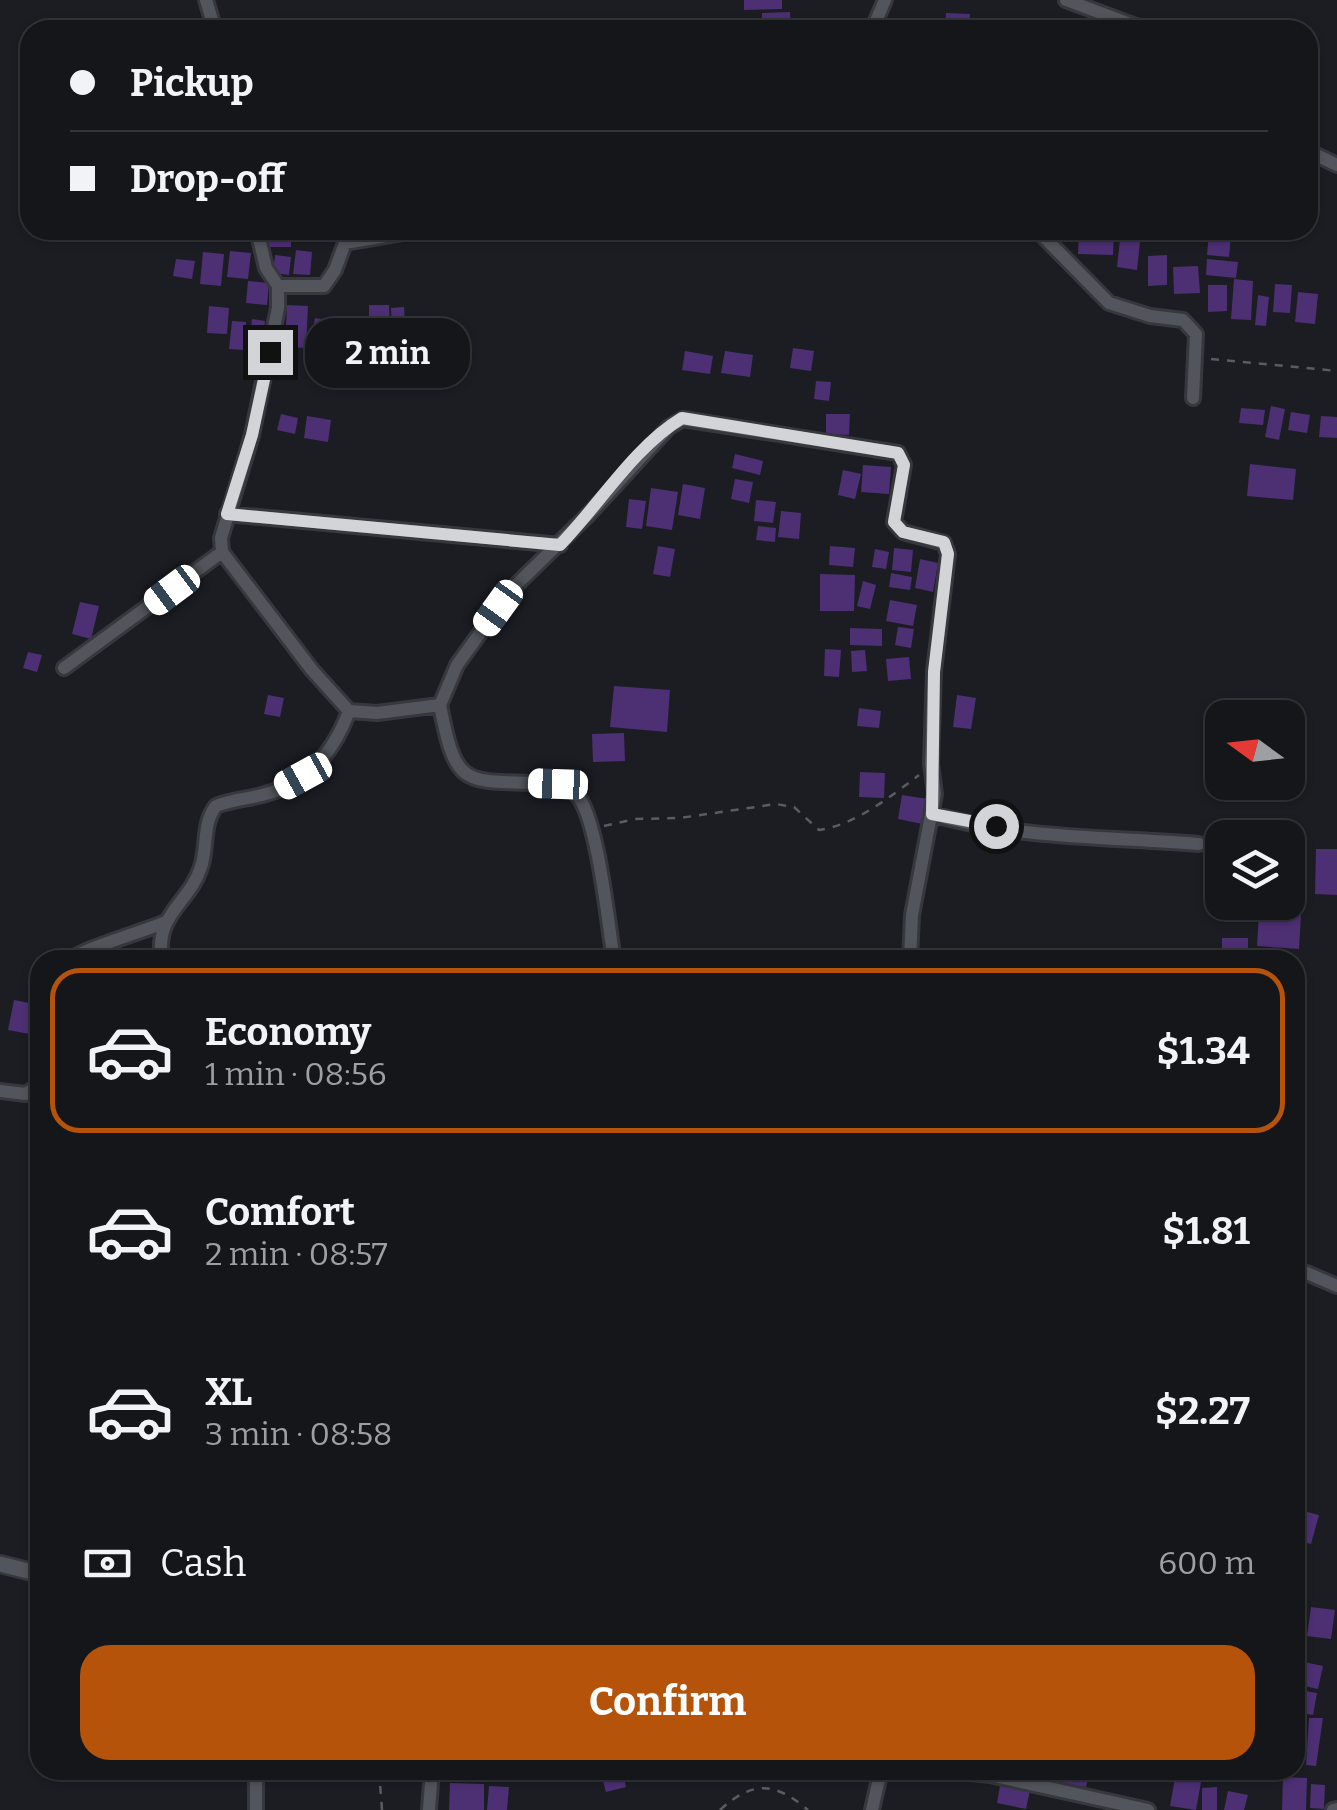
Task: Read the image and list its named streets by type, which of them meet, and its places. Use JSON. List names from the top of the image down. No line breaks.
{"north":"left","page":{"banner":["Pickup","Drop-off"],"bubble":"2 min","list":[{"name":"Economy","note":"1 min · 08:56","value":"$1.34"},{"name":"Comfort","note":"2 min · 08:57","value":"$1.81"},{"name":"XL","note":"3 min · 08:58","value":"$2.27"}],"pay":["Cash","600 m"],"buttons":"Confirm"}}
